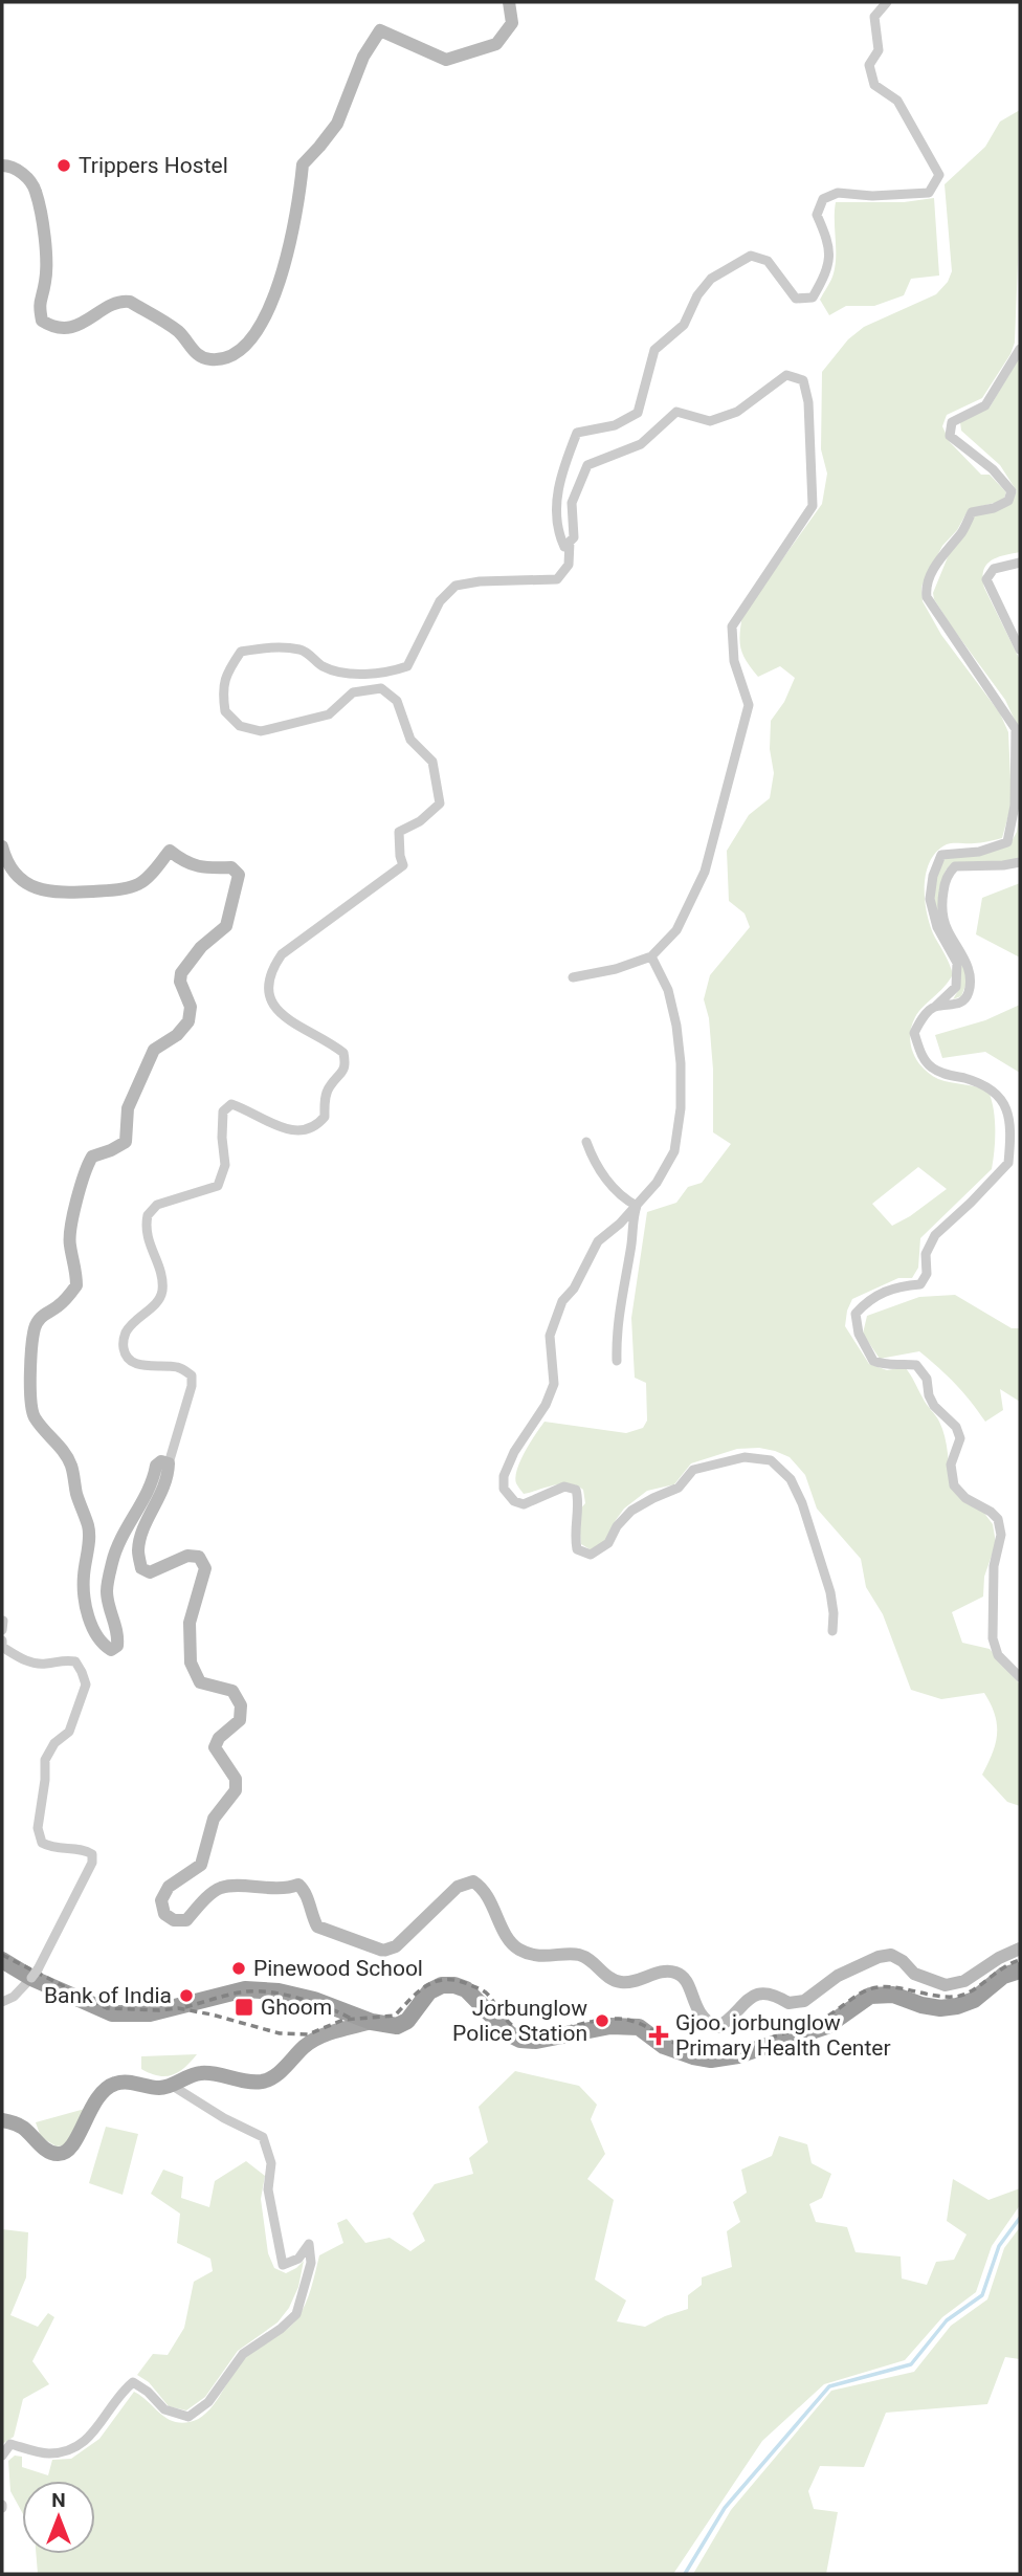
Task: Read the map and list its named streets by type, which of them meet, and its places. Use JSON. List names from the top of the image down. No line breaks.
{"places":{"other":["Trippers Hostel","Pinewood School","Bank of India","Jorbunglow Police Station"],"transit":["Ghoom"],"health":["Gjoo. jorbunglow Primary Health Center"]},"north":"top"}
